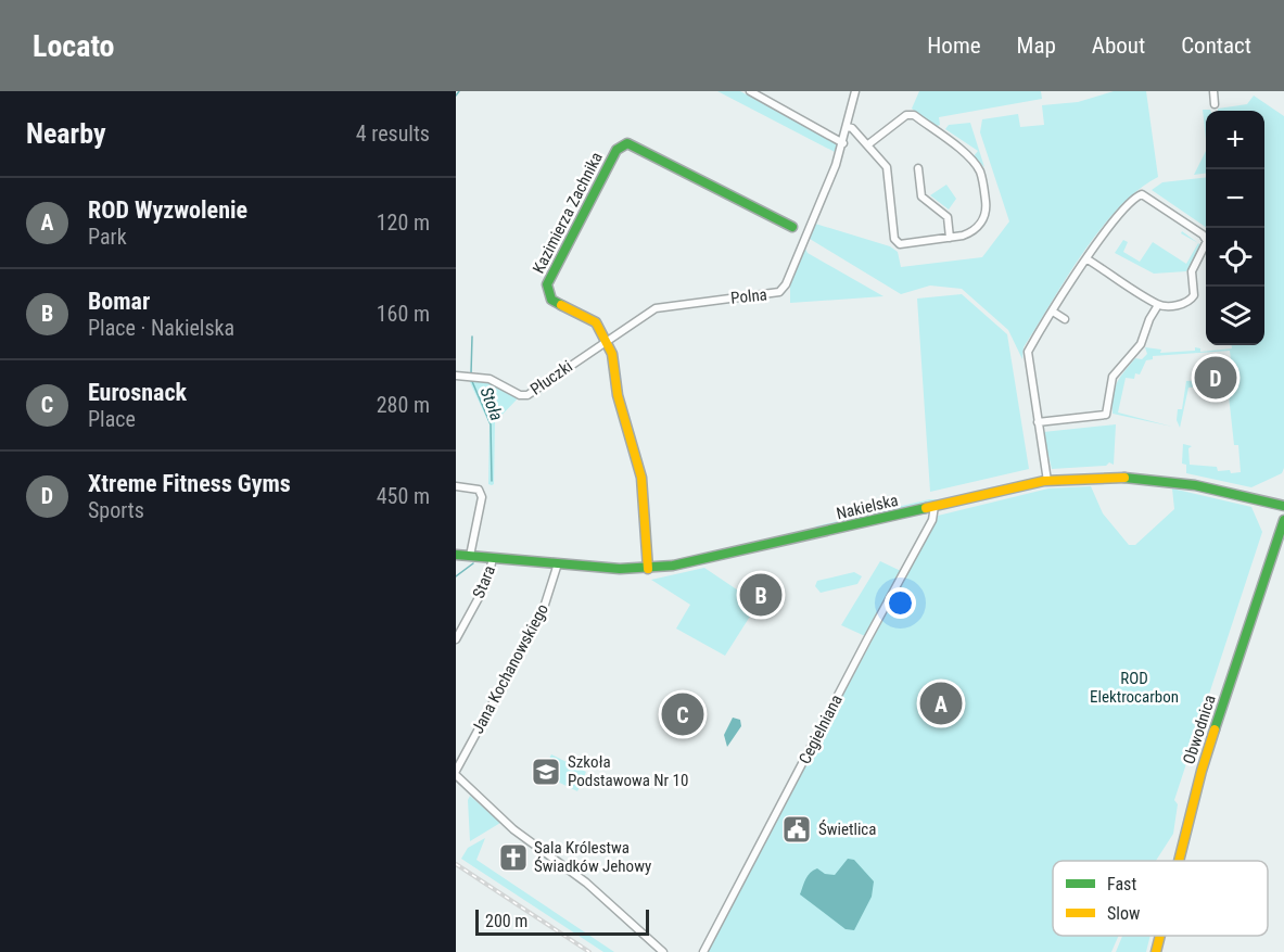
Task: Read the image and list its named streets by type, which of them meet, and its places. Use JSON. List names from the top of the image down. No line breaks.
{"streets":{"street":["Kazimierza Zachnika","Polna","Płuczki","Nakielska","Stara","Jana Kochanowskiego","Cegielniana","Obwodnica"]},"crossings":[["Kazimierza Zachnika","Polna"],["Kazimierza Zachnika","Płuczki"],["Kazimierza Zachnika","Nakielska"],["Polna","Płuczki"],["Nakielska","Stara"],["Nakielska","Jana Kochanowskiego"],["Nakielska","Cegielniana"]],"water":["Stoła"],"parks":["ROD Elektrocarbon"],"places":{"school or university":["Szkoła Podstawowa Nr 10"],"public building":["Świetlica"],"church":["Sala Królestwa Świadków Jehowy"]},"legend":["Fast","Slow"],"scale_bar":"200 m","page":{"header":"Locato","nav":["Home","Map","About","Contact"],"heading":["Nearby","4 results"],"map_buttons":["+","−"],"list":[{"mark":"A","name":"ROD Wyzwolenie","note":"Park","value":"120 m"},{"mark":"B","name":"Bomar","note":"Place · Nakielska","value":"160 m"},{"mark":"C","name":"Eurosnack","note":"Place","value":"280 m"},{"mark":"D","name":"Xtreme Fitness Gyms","note":"Sports","value":"450 m"}],"pins":["D","B","A","C"],"scale":"200 m"}}
